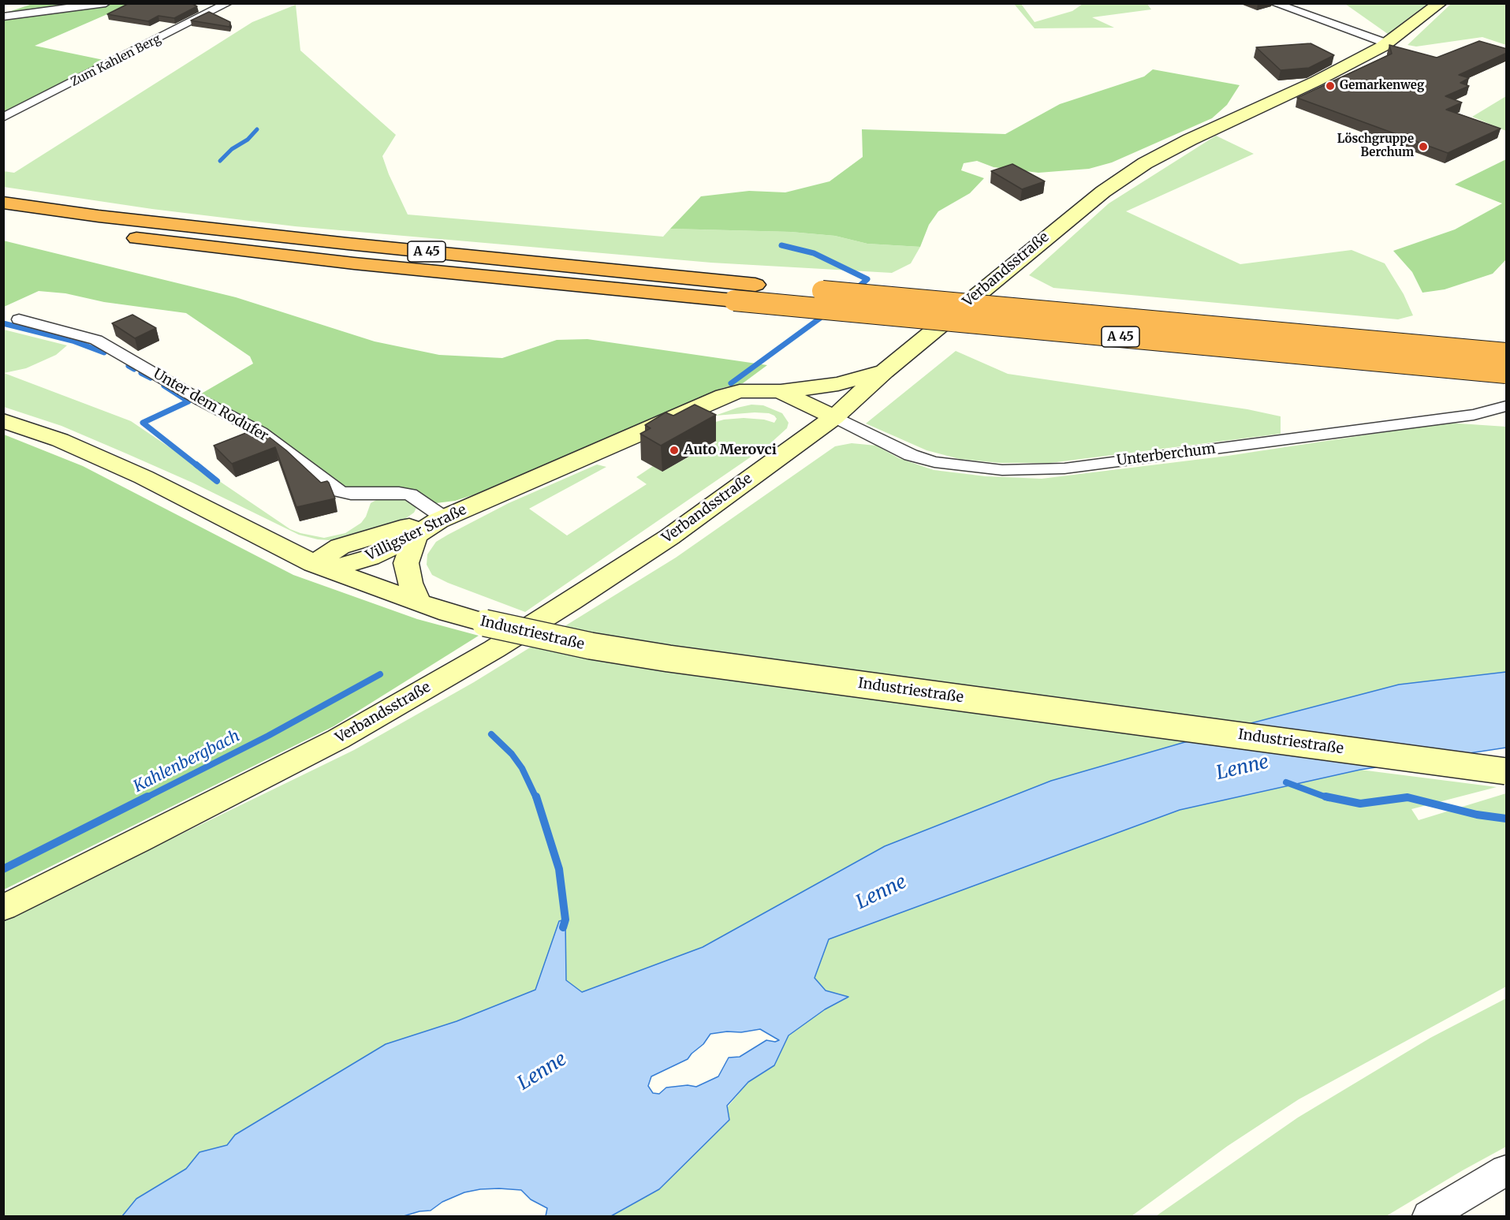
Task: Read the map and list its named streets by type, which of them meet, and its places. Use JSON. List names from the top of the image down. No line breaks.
{"streets":{"highway":["A 45"],"main road":["Verbandsstraße","Villigster Straße","Industriestraße"],"street":["Zum Kahlen Berg","Unter dem Rodufer","Unterberchum"]},"crossings":[["Verbandsstraße","Unterberchum"],["Verbandsstraße","Villigster Straße"],["Unter dem Rodufer","Villigster Straße"],["Unterberchum","Villigster Straße"],["Villigster Straße","Industriestraße"]],"water":["Kahlenbergbach","Lenne"],"places":["Gemarkenweg","Löschgruppe Berchum","Auto Merovci"]}
